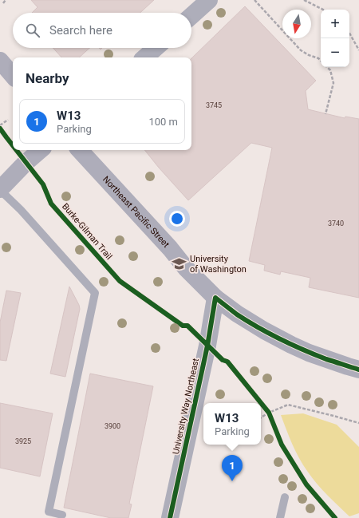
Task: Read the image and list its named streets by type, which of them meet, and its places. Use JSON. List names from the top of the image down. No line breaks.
{"streets":{"main road":["Northeast Pacific Street"],"street":["University Way Northeast"],"cycle path":["Burke-Gilman Trail"]},"crossings":[["Northeast Pacific Street","University Way Northeast"]],"places":{"school or university":["University of Washington"]},"house_numbers":["3745","3740","3900","3925"],"north":"bottom","page":{"map_buttons":["+","−"],"search":"Search here","heading":"Nearby","list":[{"mark":"1","name":"W13","note":"Parking","value":"100 m"}],"popup":["W13","Parking"],"pins":"1"}}
